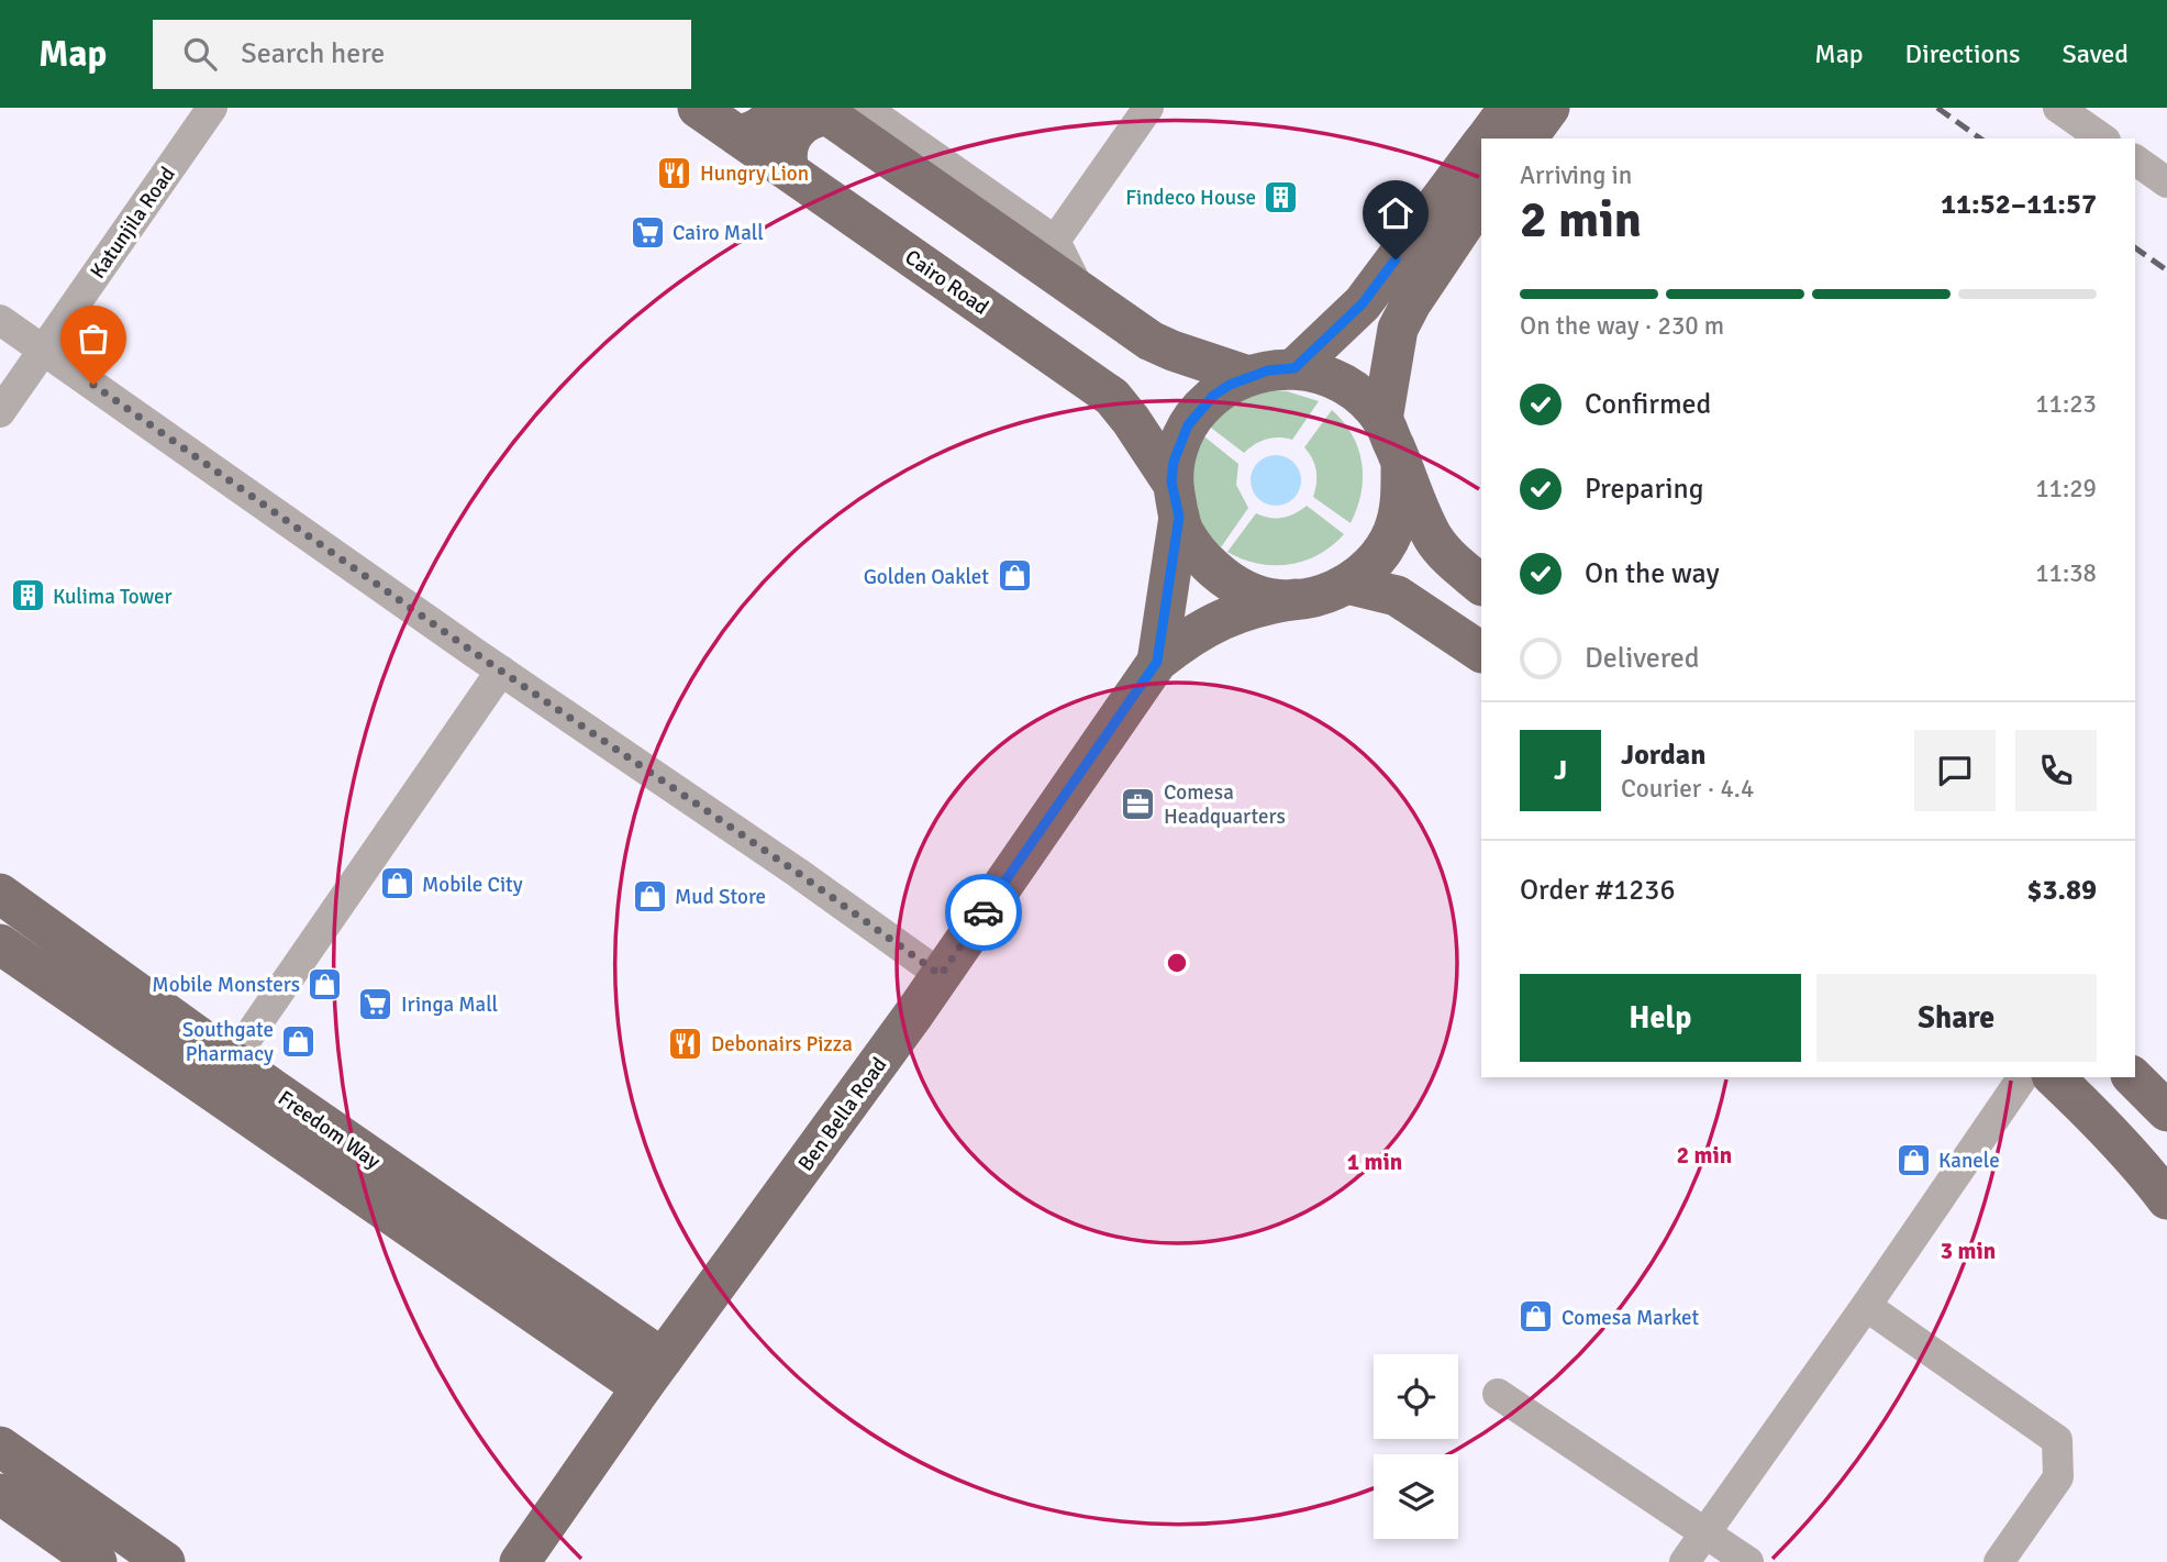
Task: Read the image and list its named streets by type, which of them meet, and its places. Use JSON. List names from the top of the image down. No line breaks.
{"streets":{"main road":["Cairo Road","Ben Bella Road","Freedom Way"],"street":["Katunjila Road"]},"crossings":[["Cairo Road","Ben Bella Road"],["Ben Bella Road","Freedom Way"]],"places":{"restaurant":["Hungry Lion","Debonairs Pizza"],"building":["Findeco House","Kulima Tower"],"supermarket":["Cairo Mall","Iringa Mall"],"shop":["Golden Oaklet","Mobile City","Mud Store","Mobile Monsters","Southgate Pharmacy","Kanele","Comesa Market"],"office":["Comesa Headquarters"]},"page":{"header":"Map","search":"Search here","nav":["Map","Directions","Saved"],"heading":["2 min","Arriving in","11:52–11:57"],"panel":["Jordan","Courier · 4.4","Order #1236","$3.89"],"bar":"On the way · 230 m","list":[["Confirmed","11:23"],["Preparing","11:29"],["On the way","11:38"],"Delivered"],"round":"J","buttons":["Help","Share"]},"rings":["2 min","1 min","3 min"]}
